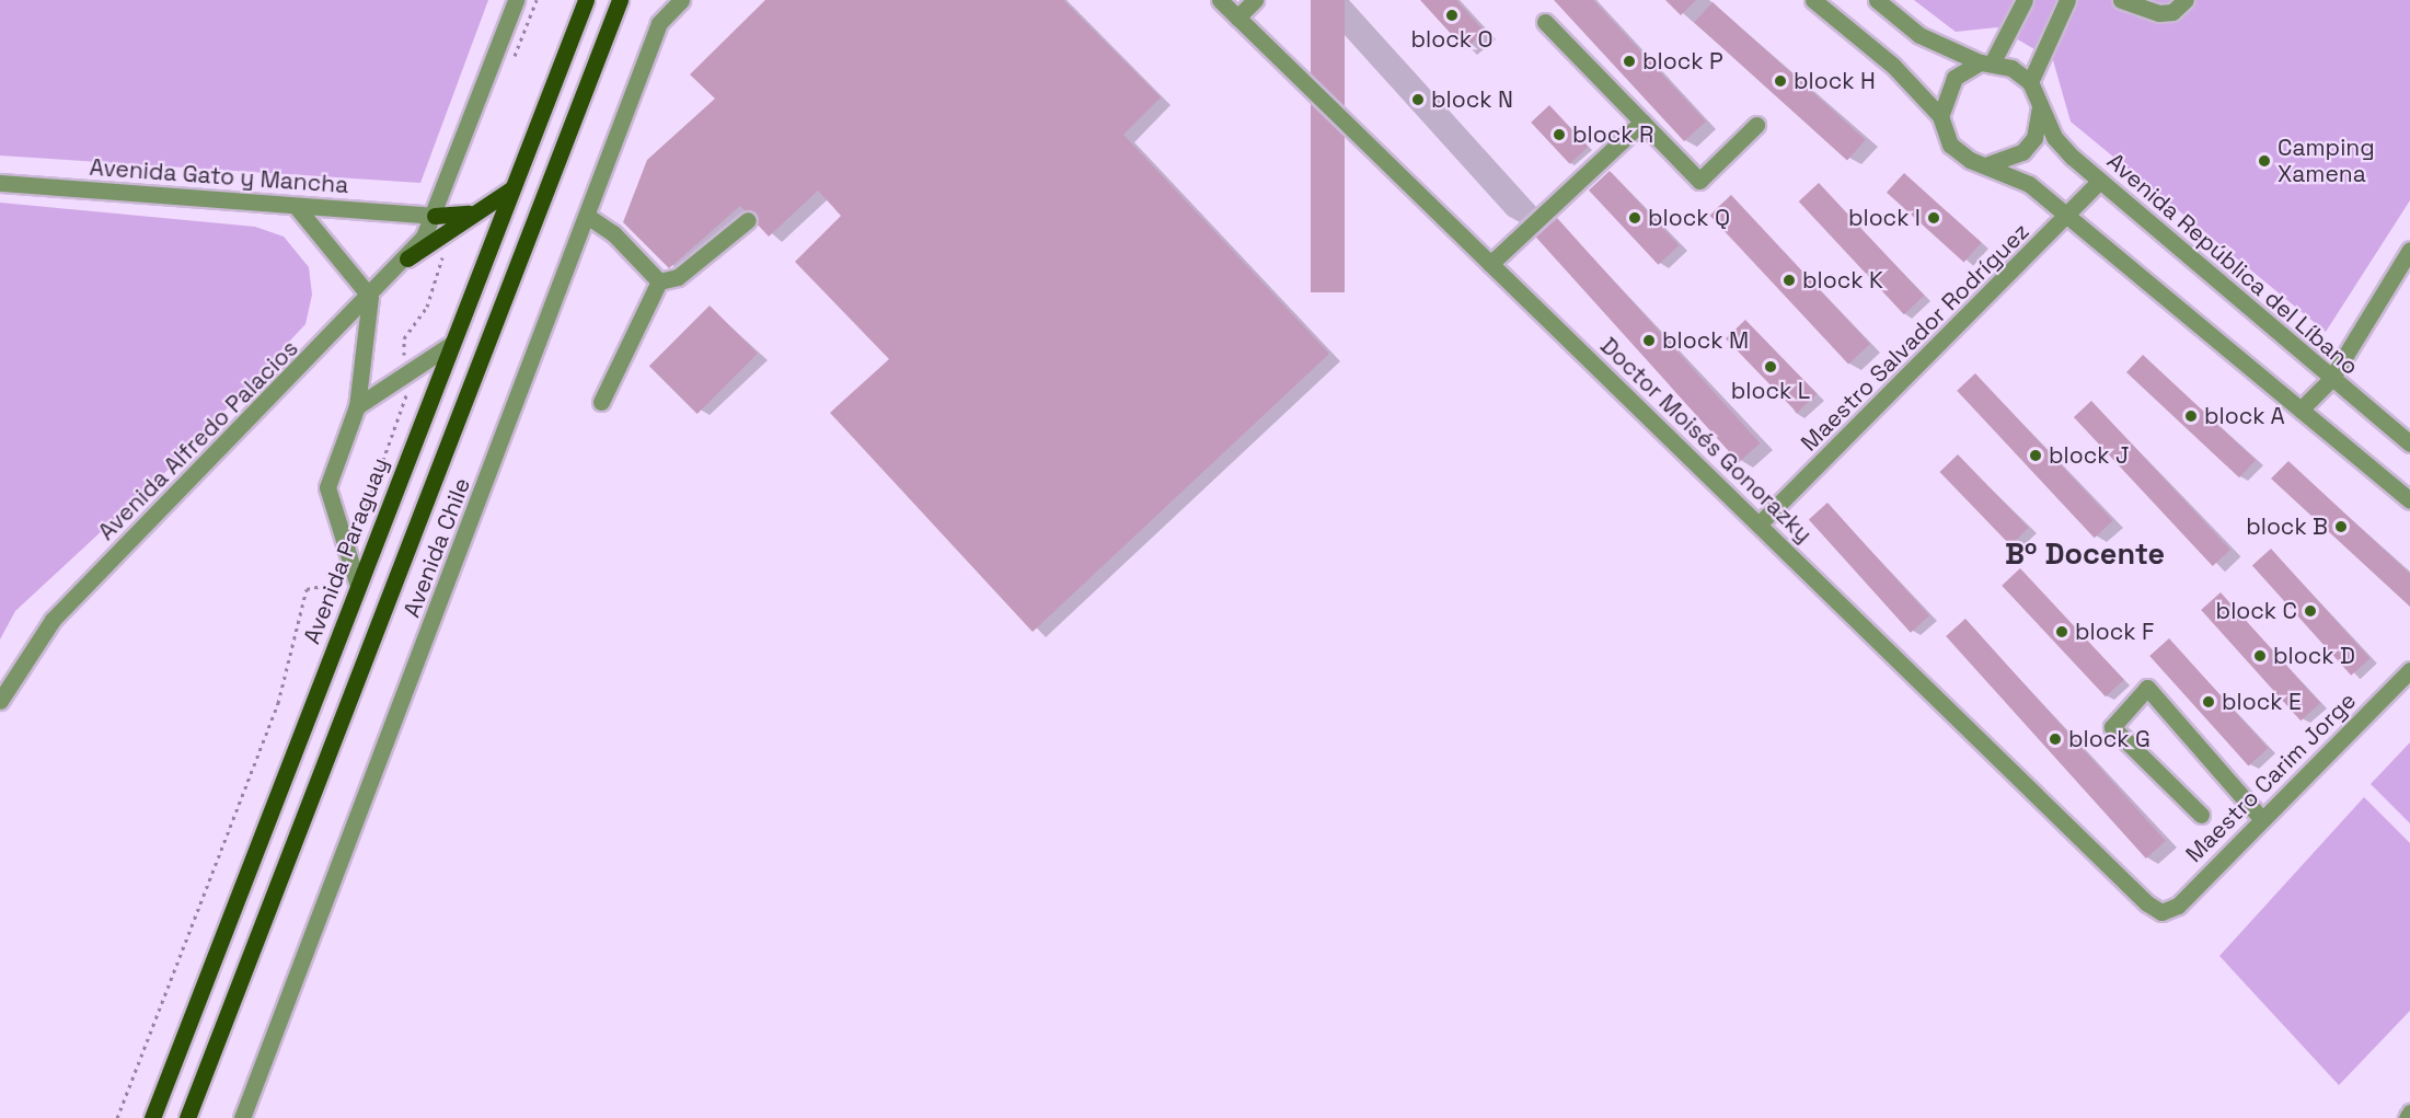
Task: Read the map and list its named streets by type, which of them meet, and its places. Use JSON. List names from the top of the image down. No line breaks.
{"streets":{"main road":["Avenida Paraguay"],"street":["Avenida Gato y Mancha","Avenida República del Líbano","Maestro Salvador Rodríguez","Avenida Alfredo Palacios","Doctor Moisés Gonorazky","Avenida Chile","Maestro Carim Jorge"]},"crossings":[["Avenida Gato y Mancha","Avenida Alfredo Palacios"],["Avenida República del Líbano","Maestro Salvador Rodríguez"],["Maestro Salvador Rodríguez","Doctor Moisés Gonorazky"],["Doctor Moisés Gonorazky","Maestro Carim Jorge"]],"districts":["Bº Docente"],"places":["block O","block P","block H","block N","block R","Camping Xamena","block Q","block I","block K","block M","block L","block A","block J","block B","block C","block F","block D","block E","block G"]}
